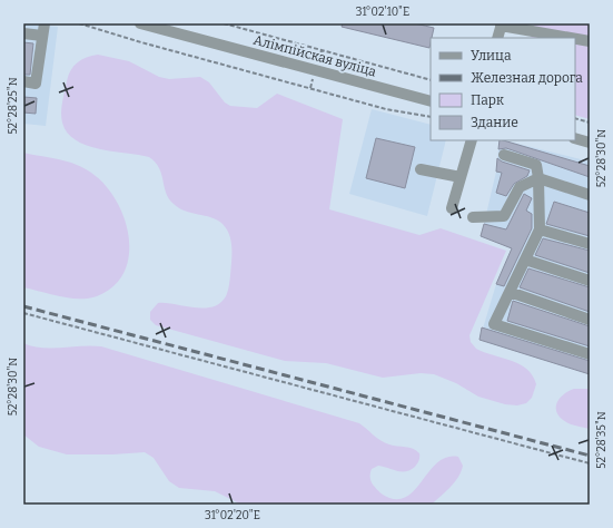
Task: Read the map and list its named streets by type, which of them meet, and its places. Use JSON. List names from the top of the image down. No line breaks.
{"streets":{"street":["Алімпійская вуліца"]},"legend":["Улица","Железная дорога","Парк","Здание"],"coordinates":["31°02'10\"E","52°28'25\"N","52°28'30\"N","52°28'35\"N","31°02'20\"E"]}
